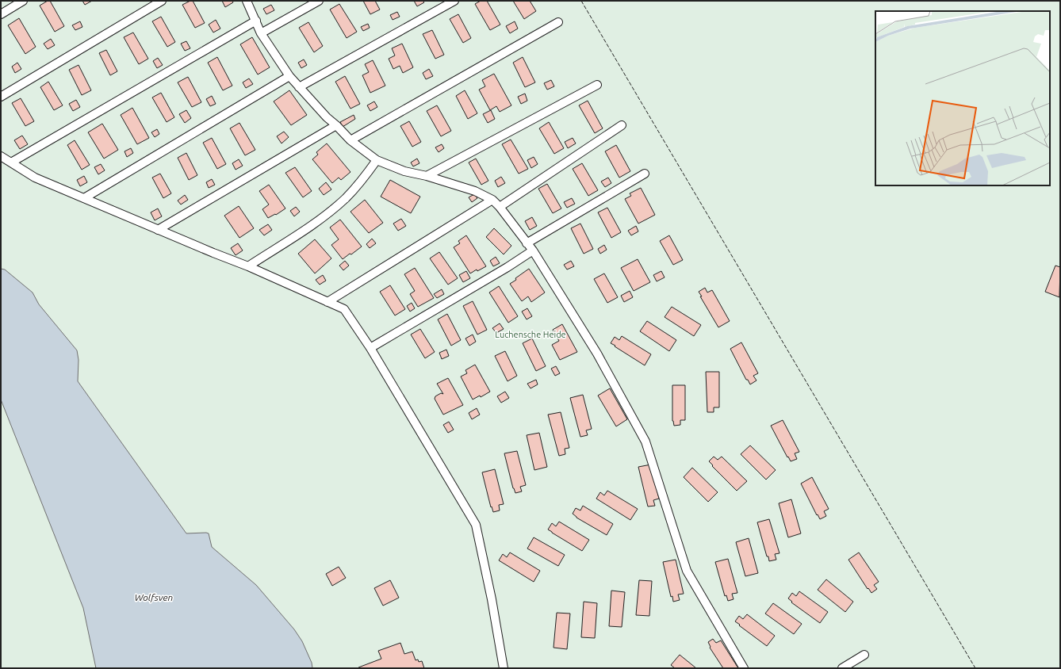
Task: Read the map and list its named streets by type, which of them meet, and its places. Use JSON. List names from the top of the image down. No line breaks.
{"water":["Wolfsven"],"parks":["Luchensche Heide"]}
